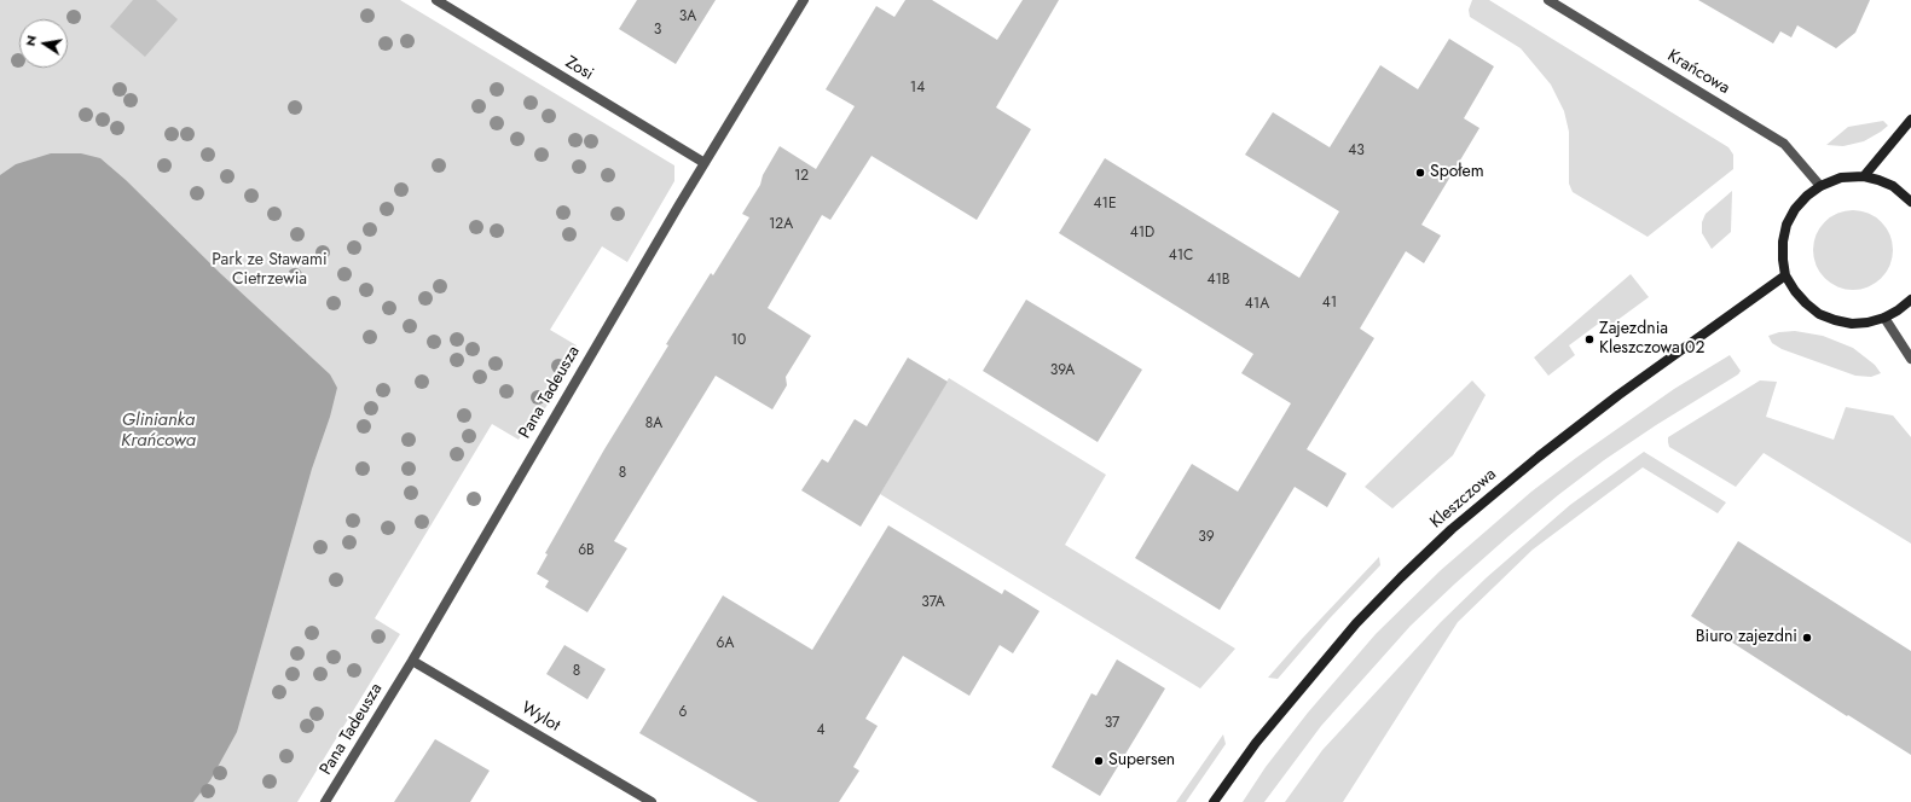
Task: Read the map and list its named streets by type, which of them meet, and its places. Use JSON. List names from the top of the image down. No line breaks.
{"streets":{"main road":["Kleszczowa"],"street":["Zosi","Krańcowa","Pana Tadeusza","Wylot"]},"crossings":[["Zosi","Pana Tadeusza"],["Pana Tadeusza","Wylot"]],"water":["Glinianka Krańcowa"],"parks":["Park ze Stawami Cietrzewia"],"places":["Społem","Zajezdnia Kleszczowa 02","Biuro zajezdni","Supersen"],"house_numbers":["3A","3","14","43","12","41E","12A","41D","41C","41B","41","41A","10","39A","8A","8","39","6B","37A","6A","8","6","37","4"],"north":"left"}
